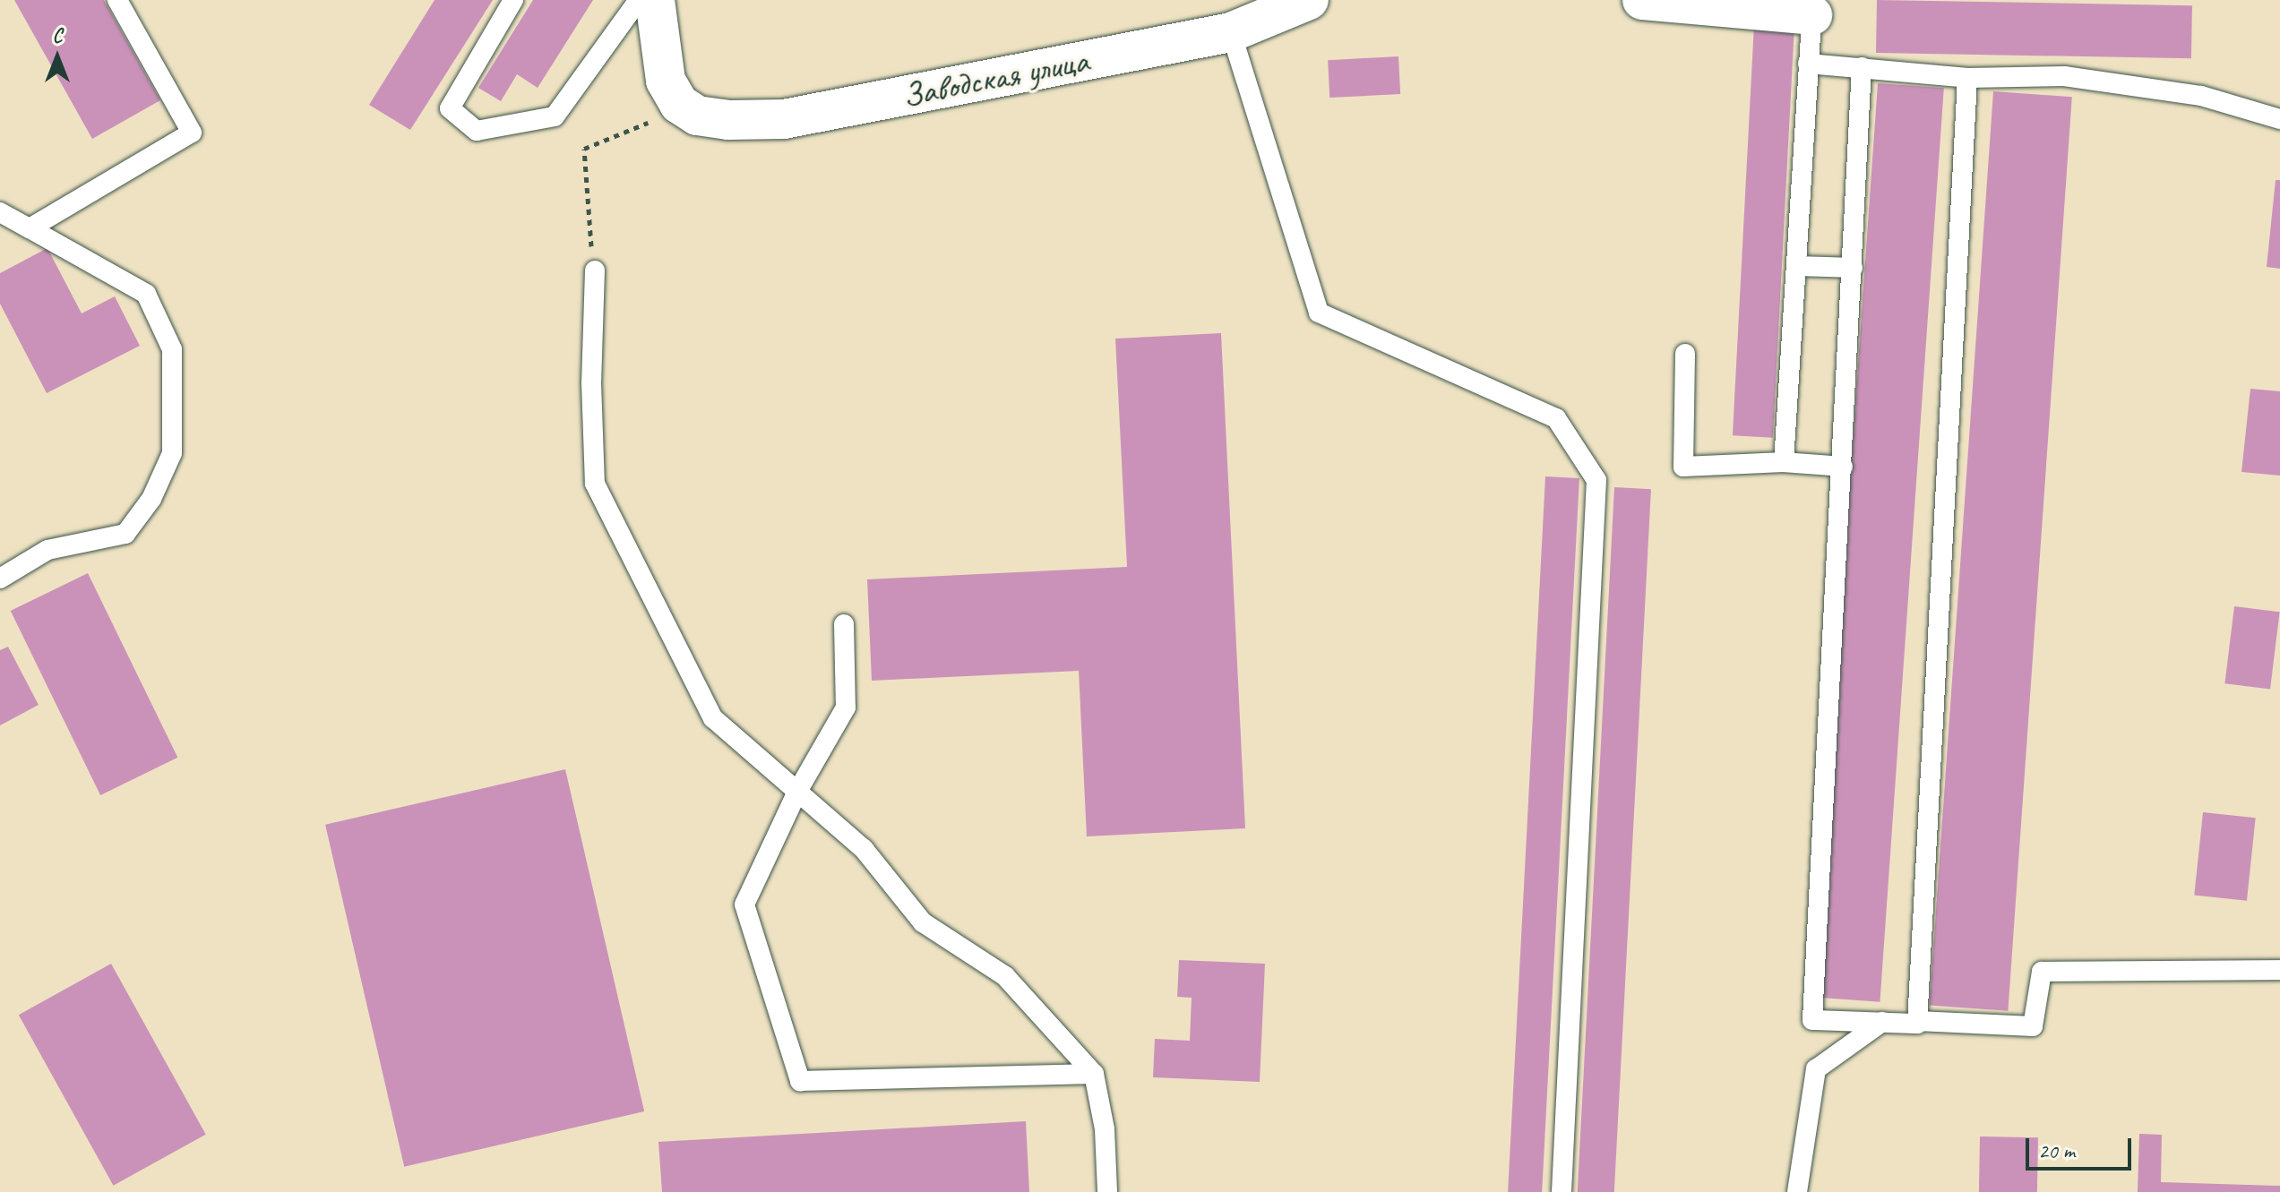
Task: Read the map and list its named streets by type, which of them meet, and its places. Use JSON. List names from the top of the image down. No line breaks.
{"streets":{"street":["Заводская улица"]},"scale_bar":"20 m","north":"top"}
